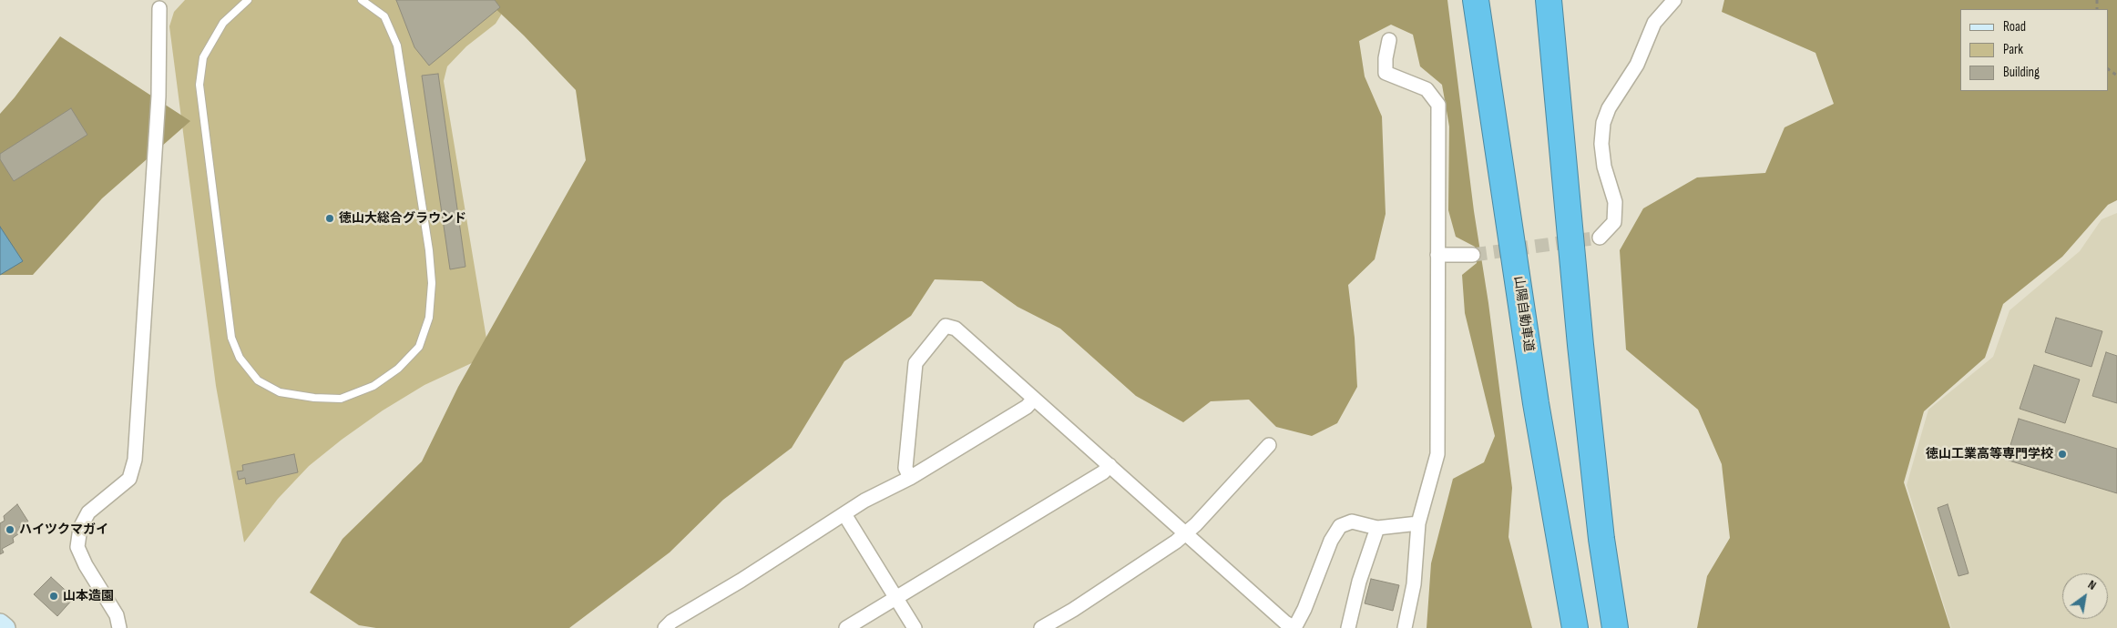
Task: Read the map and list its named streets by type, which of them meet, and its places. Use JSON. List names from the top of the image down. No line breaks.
{"streets":{"highway":["山陽自動車道"]},"places":["徳山大総合グラウンド","徳山工業高等専門学校","ハイツクマガイ","山本造園"],"legend":["Road","Park","Building"],"north":"top right"}
